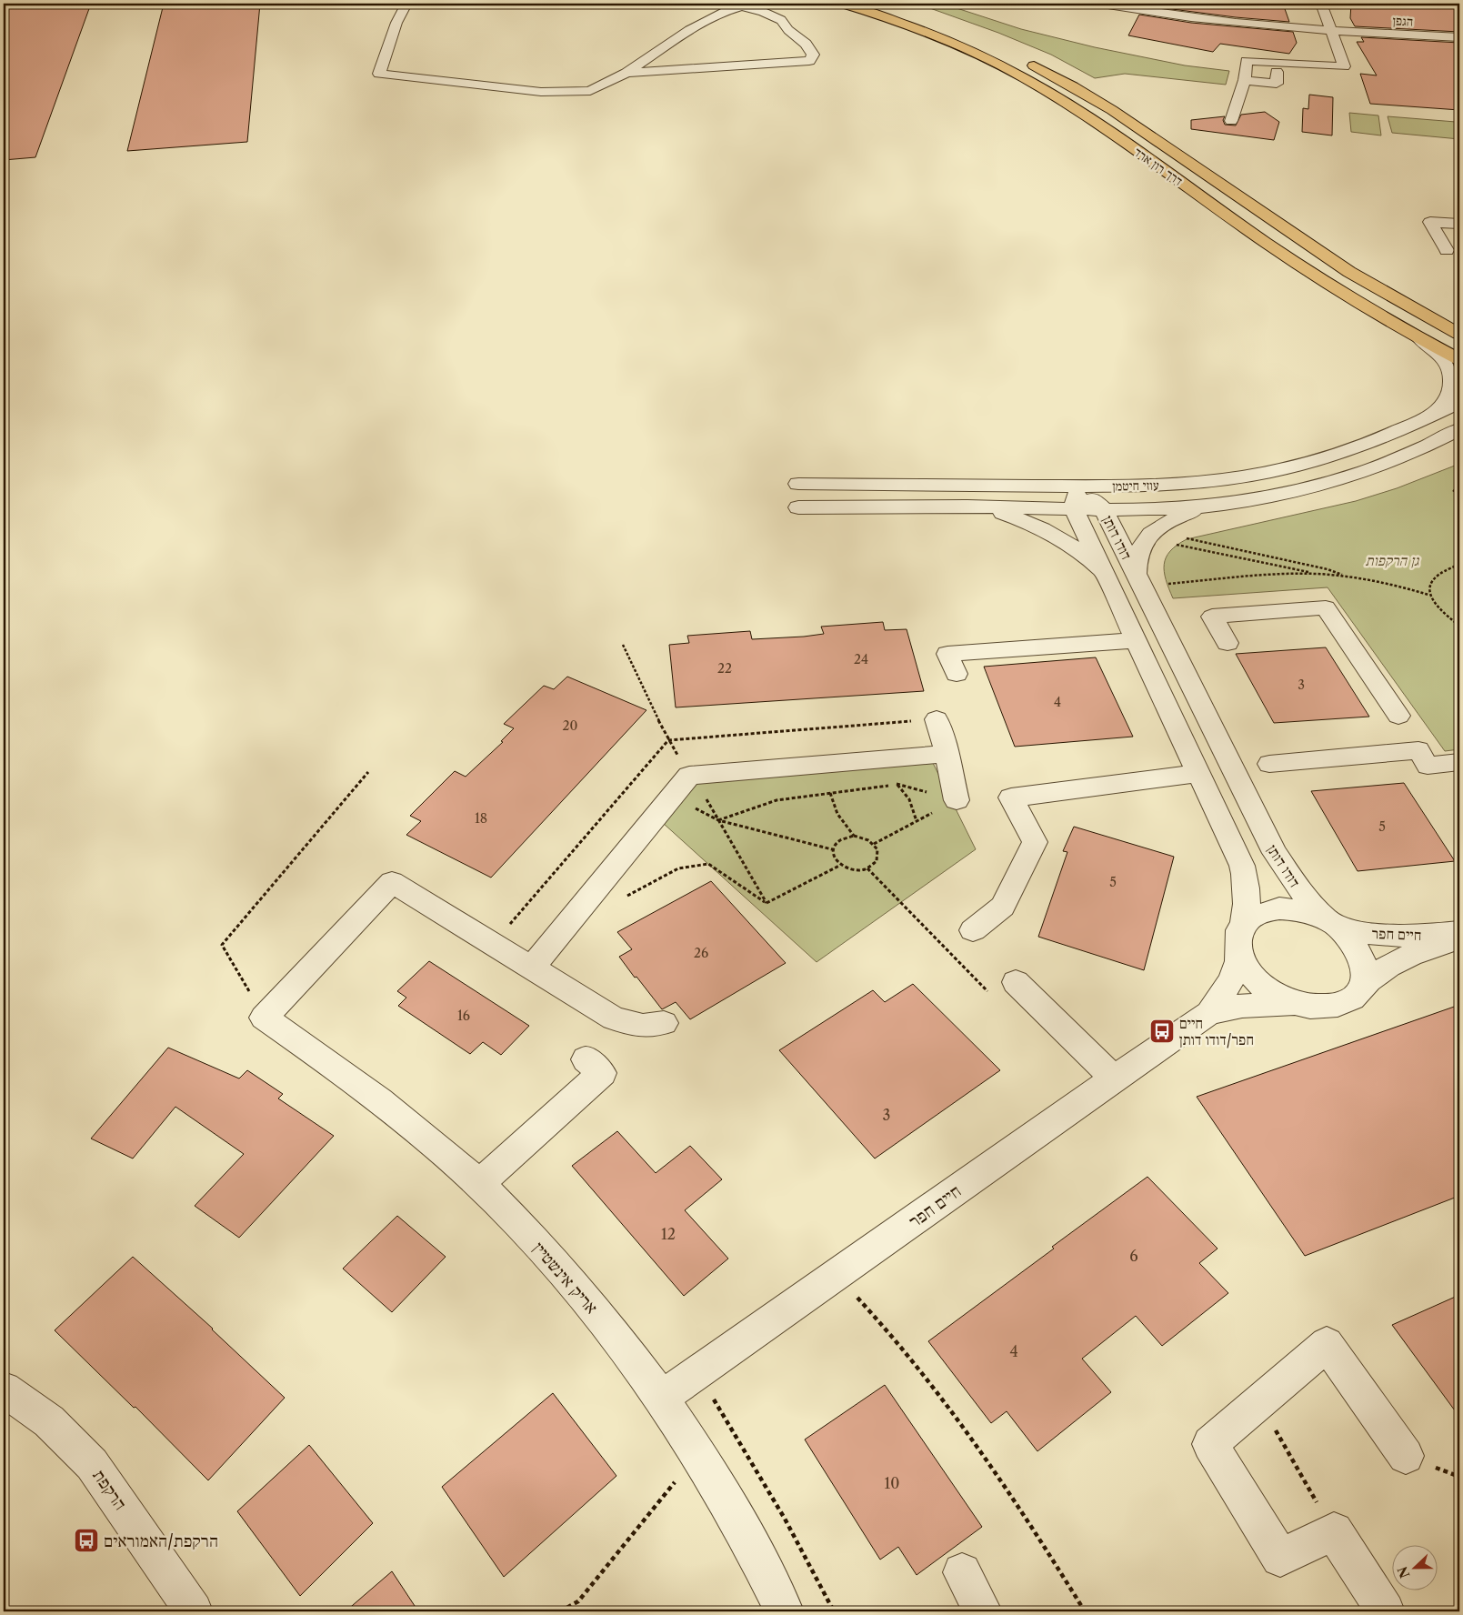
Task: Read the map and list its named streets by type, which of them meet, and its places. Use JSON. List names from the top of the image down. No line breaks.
{"streets":{"main road":["דרך רון ארד"],"street":["הגפן","עוזי חיטמן","דודו דותן","חיים חפר","אריק אינשטיין","הרקפת"]},"crossings":[["עוזי חיטמן","דודו דותן"],["דודו דותן","חיים חפר"],["חיים חפר","אריק אינשטיין"]],"parks":["גן הרקפות"],"places":{"bus stop":["חיים חפר/דודו דותן","הרקפת/האמוראים"]},"house_numbers":["24","22","3","4","20","18","5","5","26","16","3","12","6","4","10"],"north":"left"}
